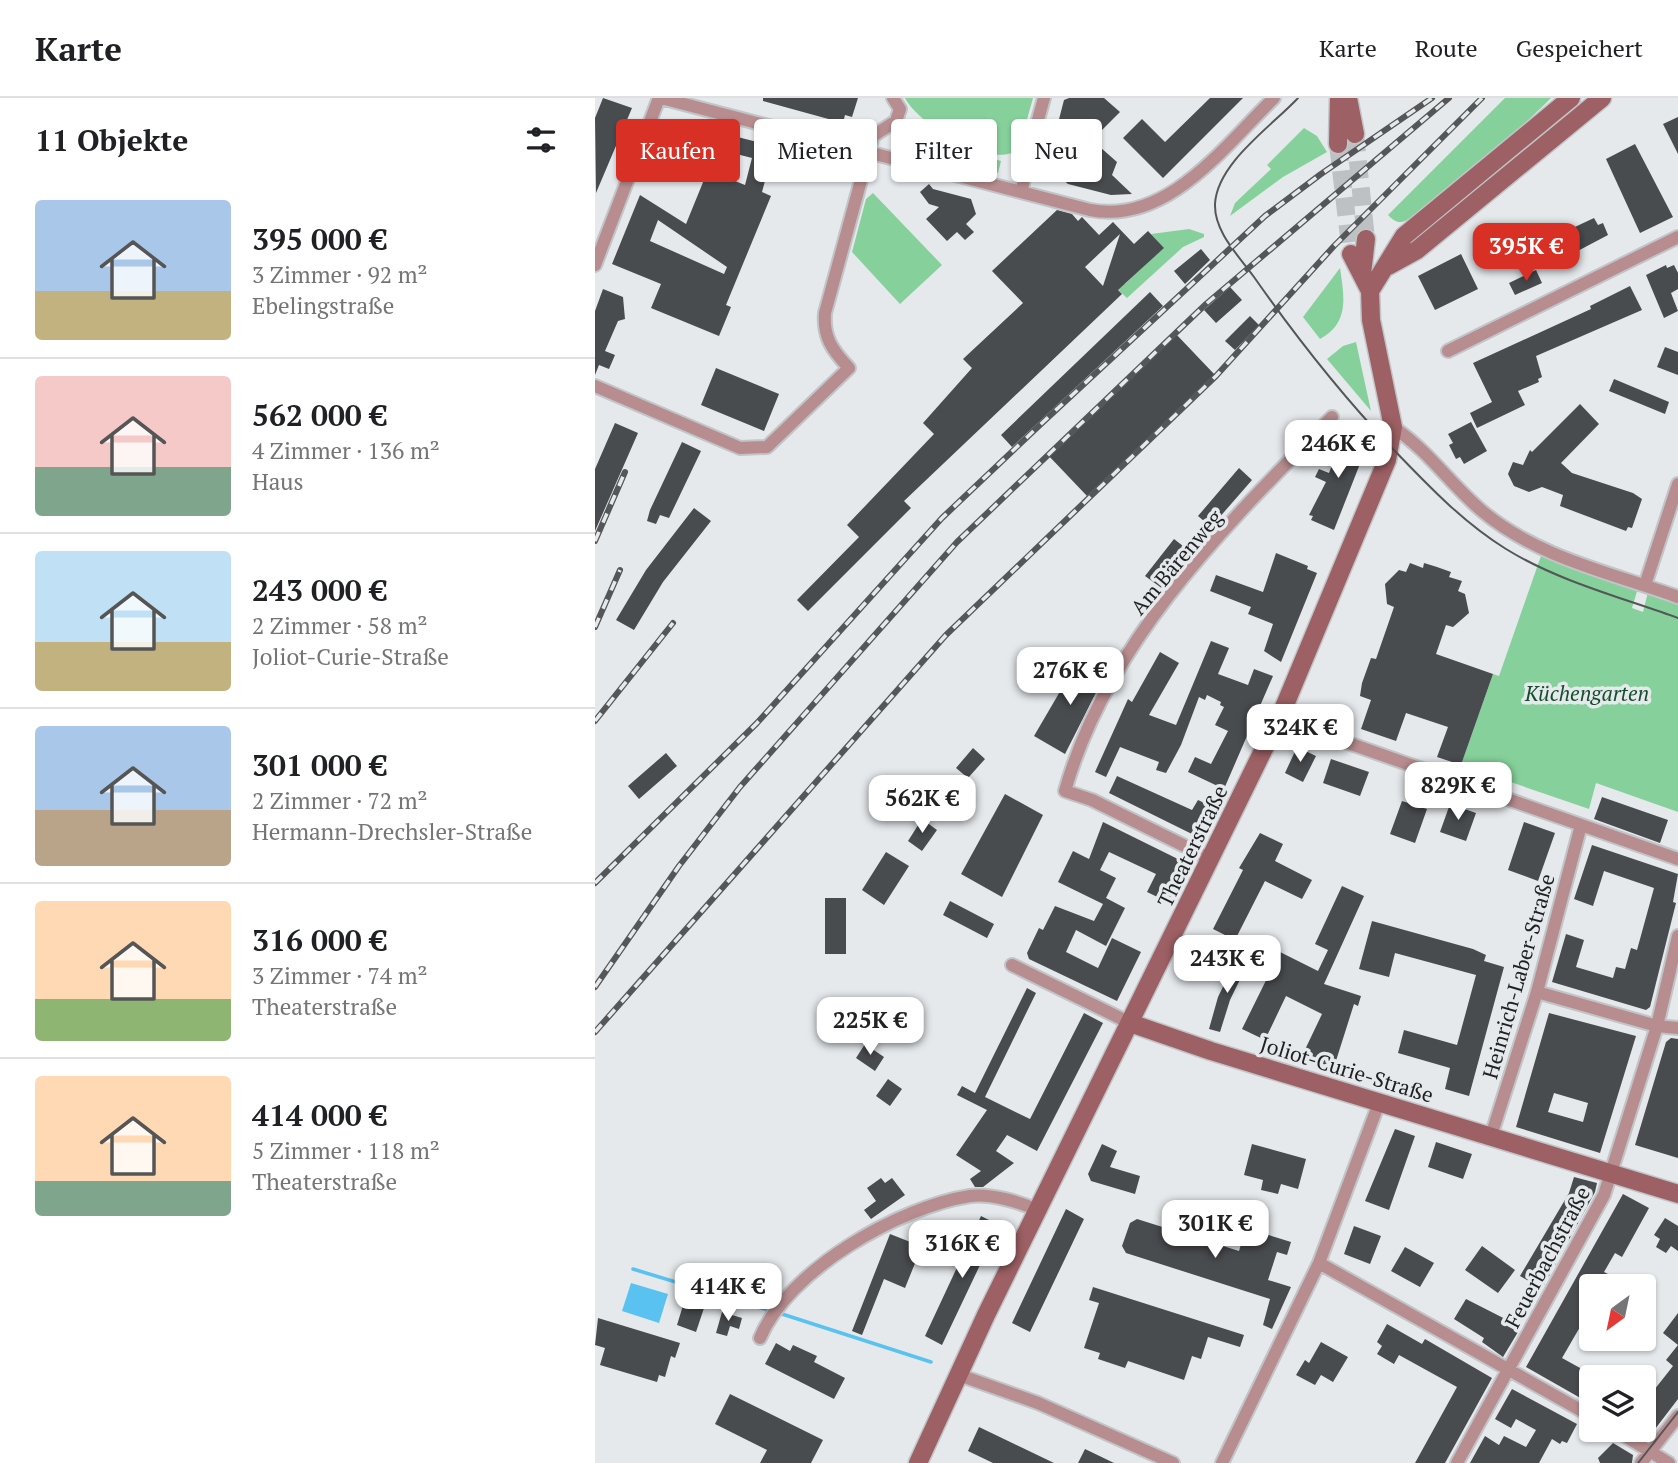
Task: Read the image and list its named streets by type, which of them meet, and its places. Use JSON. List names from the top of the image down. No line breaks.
{"streets":{"main road":["Theaterstraße","Joliot-Curie-Straße"],"street":["Am Bärenweg","Heinrich-Laber-Straße","Feuerbachstraße"]},"crossings":[["Am Bärenweg","Theaterstraße"],["Theaterstraße","Joliot-Curie-Straße"],["Heinrich-Laber-Straße","Joliot-Curie-Straße"],["Joliot-Curie-Straße","Feuerbachstraße"]],"parks":["Küchengarten"],"north":"bottom left","page":{"header":"Karte","nav":["Karte","Route","Gespeichert"],"heading":"11 Objekte","chip":["Kaufen","Mieten","Filter","Neu"],"list":[{"name":"395 000 €","note":"3 Zimmer · 92 m² · Ebelingstraße"},{"name":"562 000 €","note":"4 Zimmer · 136 m² · Haus"},{"name":"243 000 €","note":"2 Zimmer · 58 m² · Joliot-Curie-Straße"},{"name":"301 000 €","note":"2 Zimmer · 72 m² · Hermann-Drechsler-Straße"},{"name":"316 000 €","note":"3 Zimmer · 74 m² · Theaterstraße"},{"name":"414 000 €","note":"5 Zimmer · 118 m² · Theaterstraße"}],"price":["395K €","246K €","276K €","324K €","829K €","562K €","243K €","225K €","301K €","316K €","414K €"]}}
